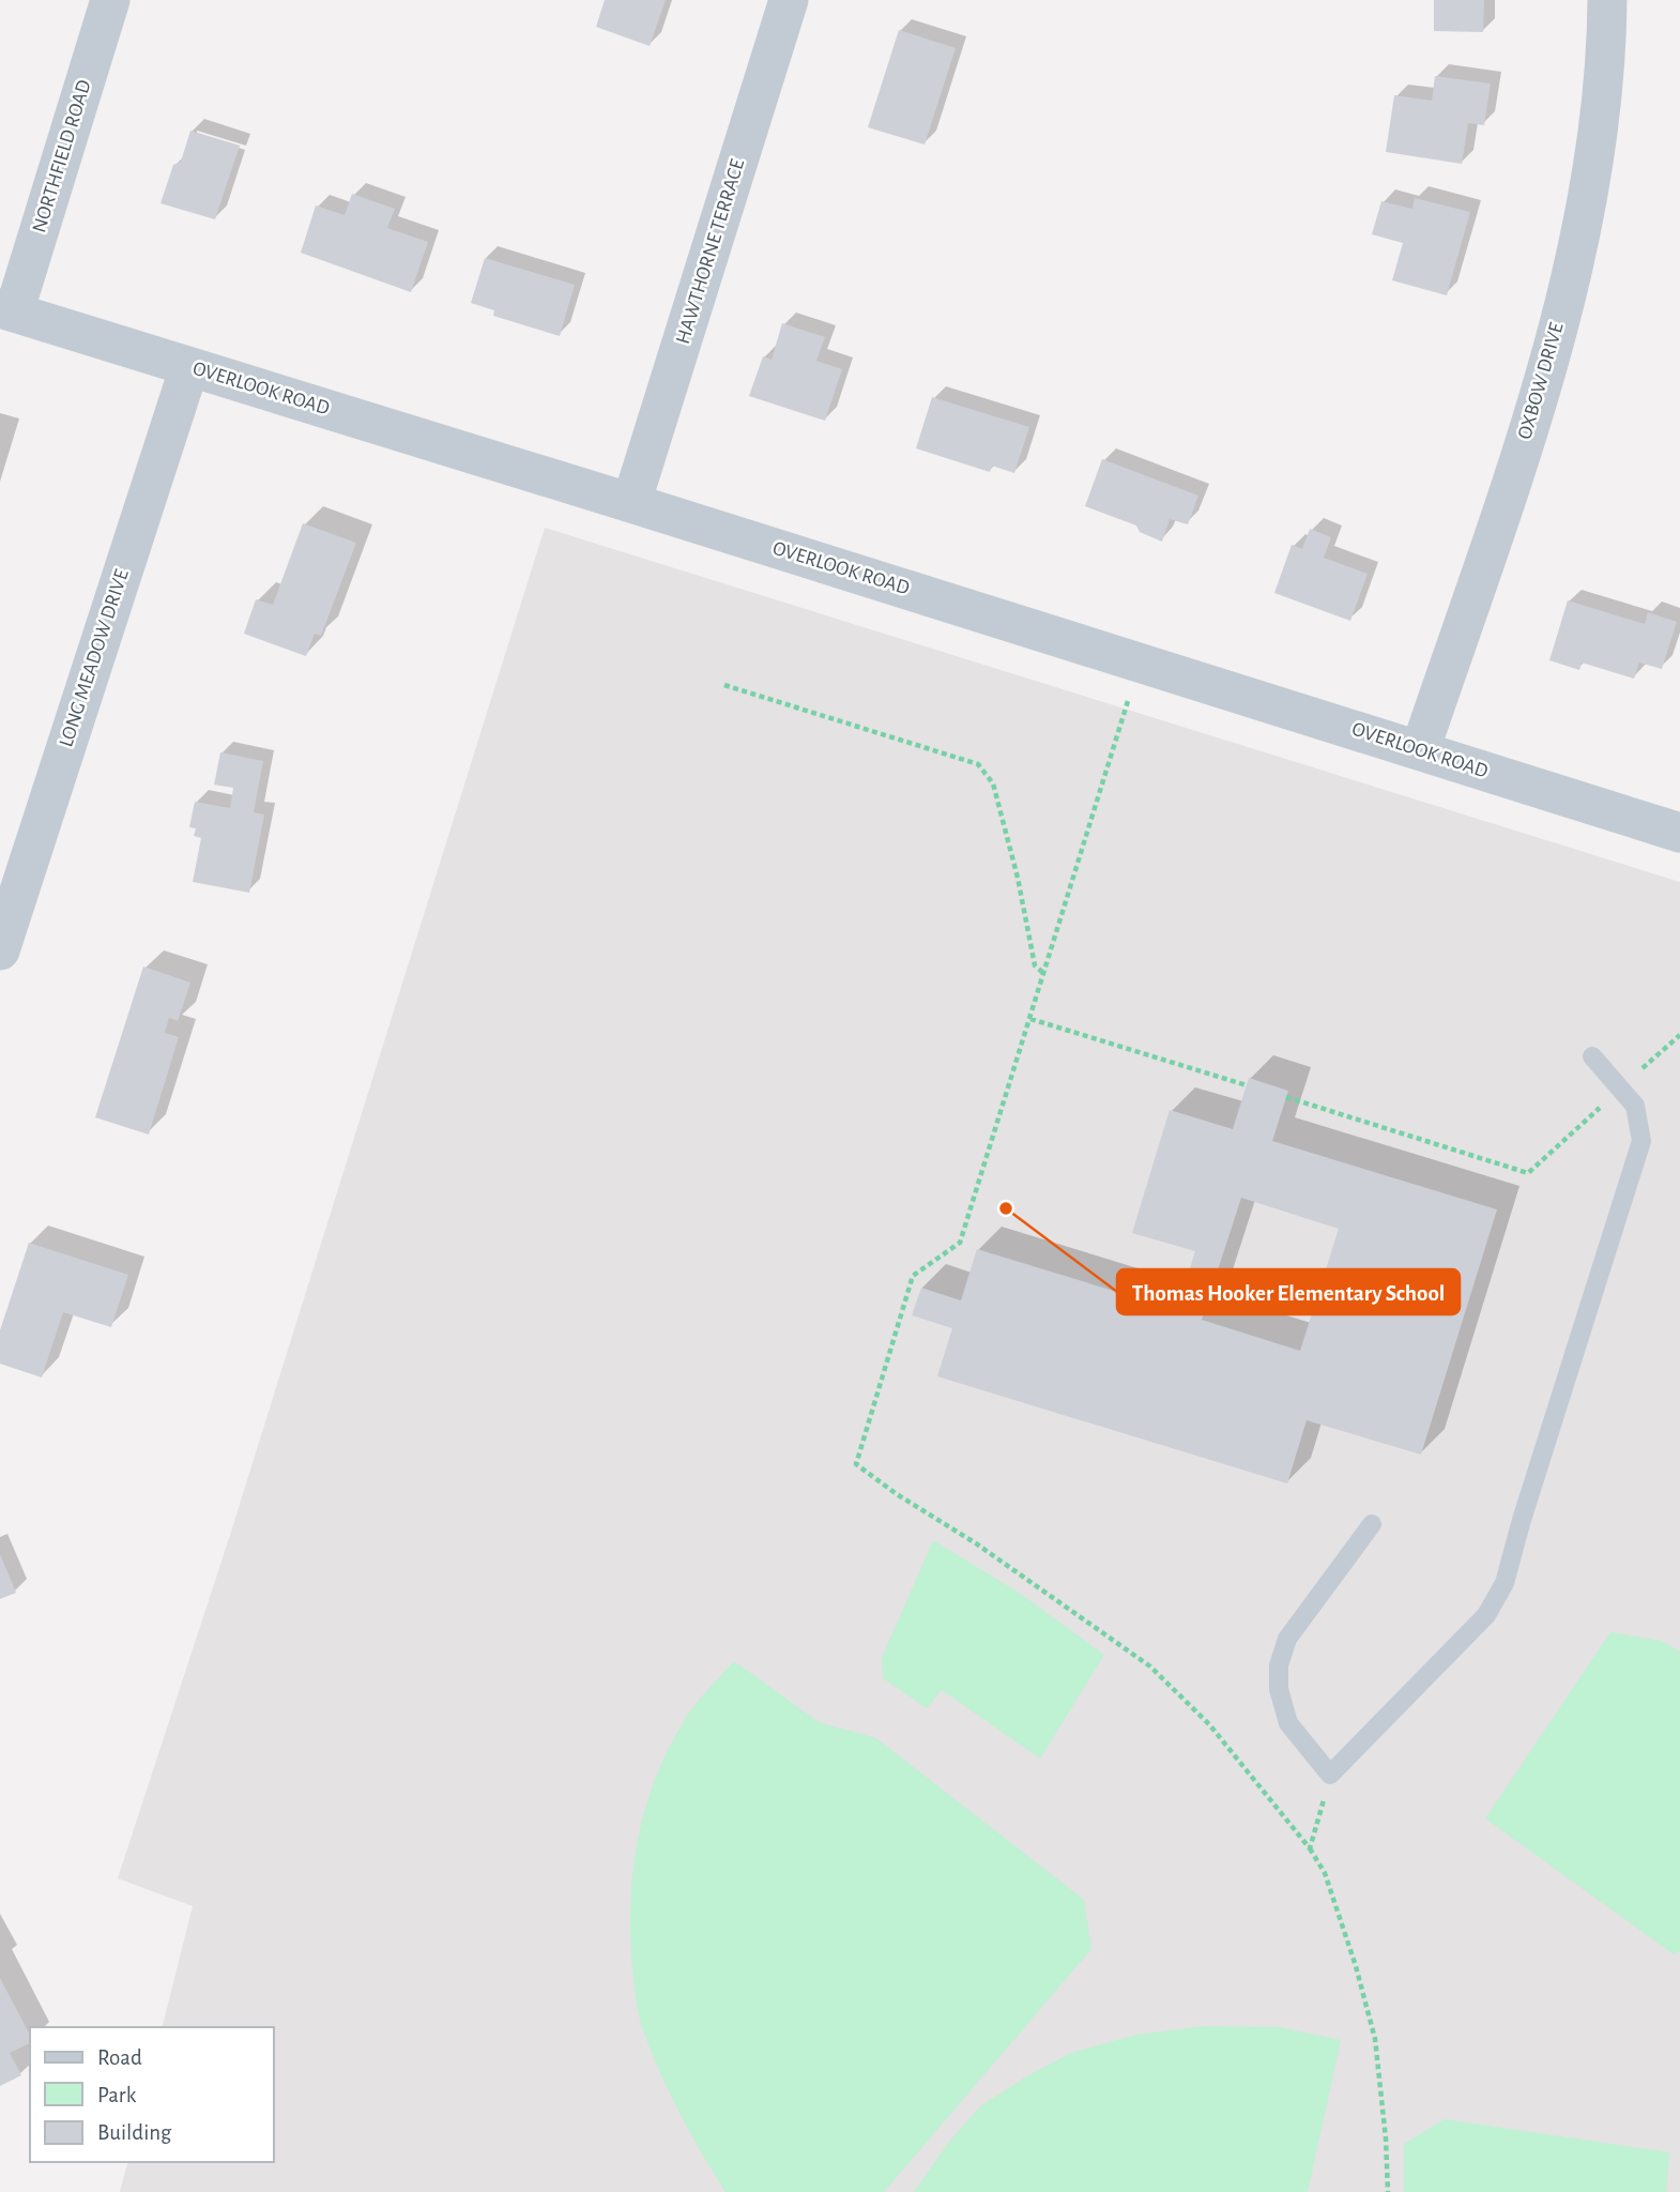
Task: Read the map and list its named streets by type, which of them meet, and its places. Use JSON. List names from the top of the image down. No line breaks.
{"streets":{"street":["NORTHFIELD ROAD","HAWTHORNE TERRACE","OXBOW DRIVE","OVERLOOK ROAD","LONG MEADOW DRIVE"]},"crossings":[["NORTHFIELD ROAD","OVERLOOK ROAD"],["HAWTHORNE TERRACE","OVERLOOK ROAD"],["OXBOW DRIVE","OVERLOOK ROAD"],["OVERLOOK ROAD","LONG MEADOW DRIVE"]],"places":["Thomas Hooker Elementary School"],"legend":["Road","Park","Building"]}
